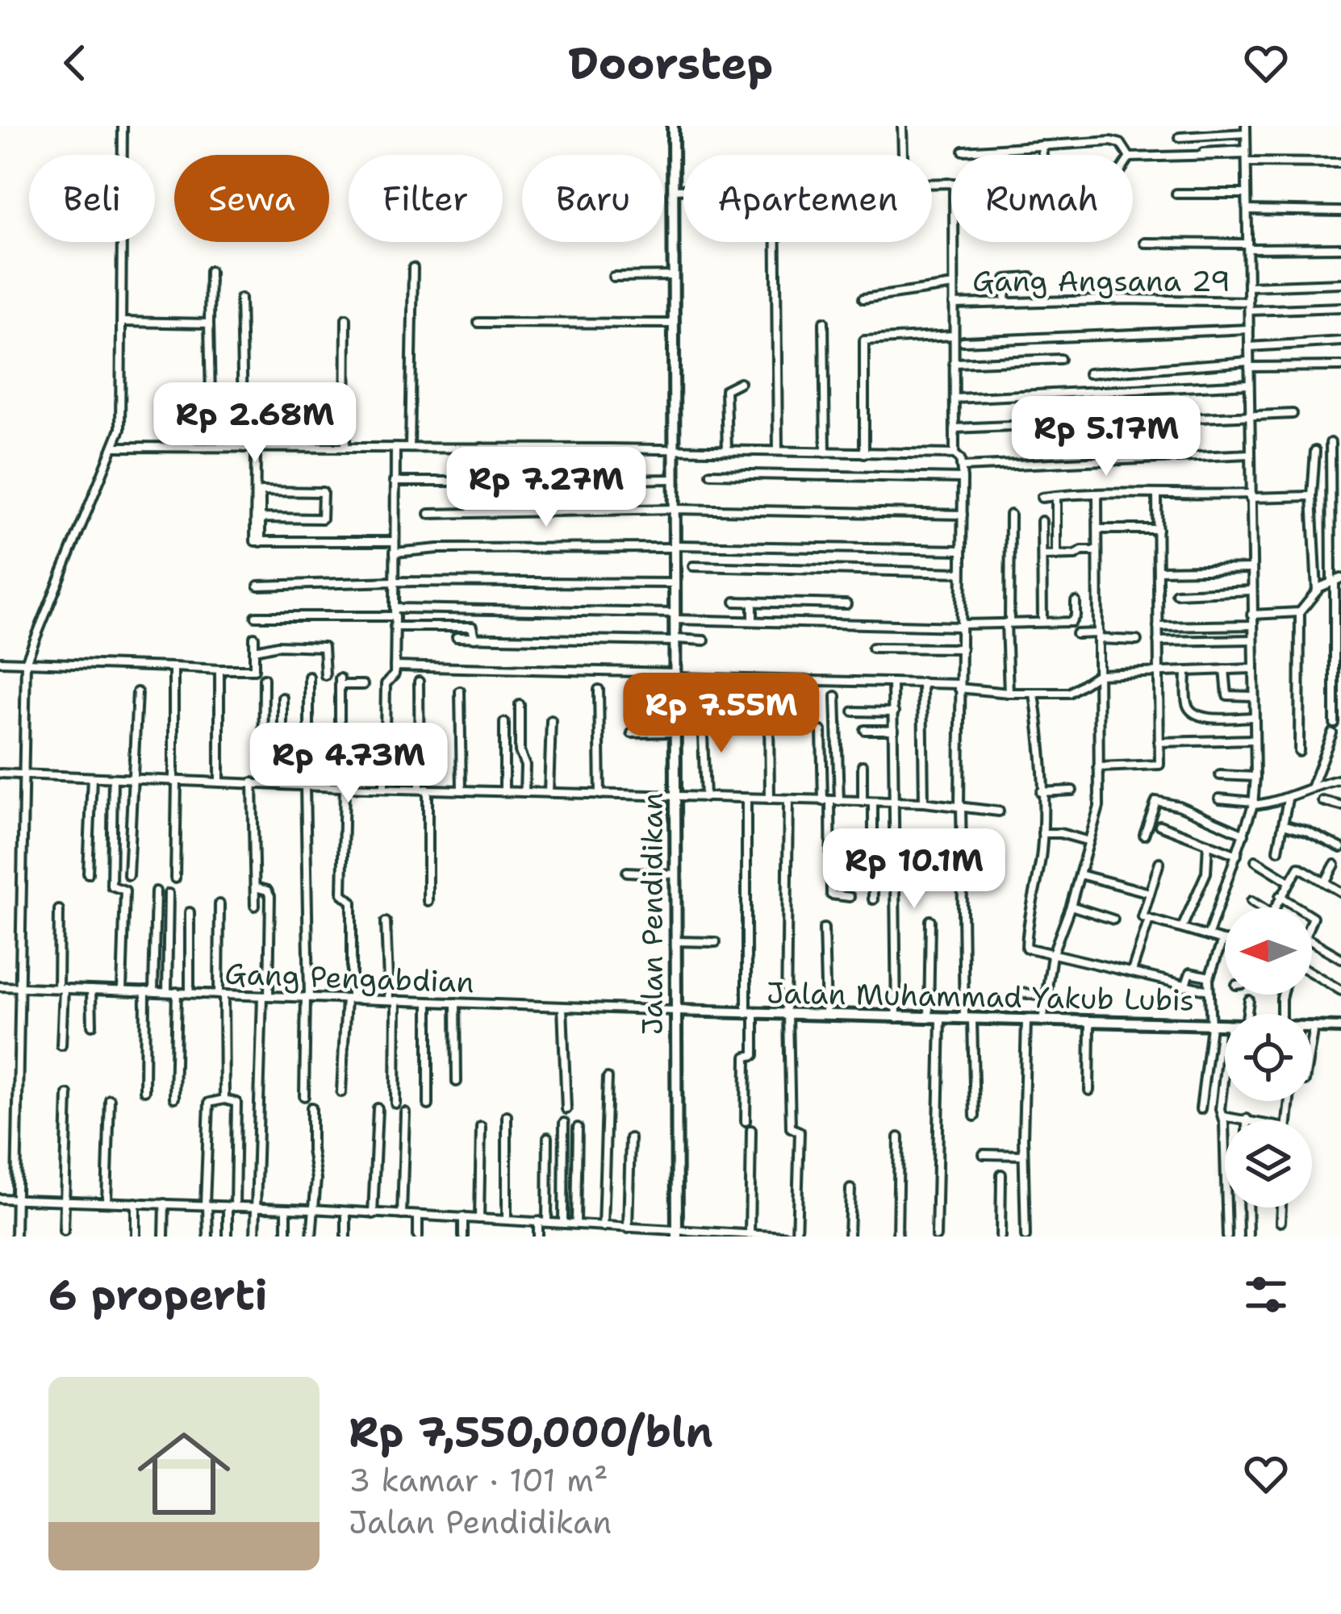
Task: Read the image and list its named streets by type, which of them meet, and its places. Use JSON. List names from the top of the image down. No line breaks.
{"streets":{"main road":["Jalan Pendidikan","Jalan Muhammad Yakub Lubis"],"street":["Gang Angsana 29","Gang Pengabdian"]},"crossings":[["Jalan Pendidikan","Gang Pengabdian"],["Jalan Pendidikan","Jalan Muhammad Yakub Lubis"],["Gang Pengabdian","Jalan Muhammad Yakub Lubis"]],"north":"left","page":{"header":"Doorstep","chip":["Beli","Sewa","Filter","Baru","Apartemen","Rumah"],"price":["Rp 2.68M","Rp 5.17M","Rp 7.27M","Rp 7.55M","Rp 4.73M","Rp 10.1M"],"heading":"6 properti","list":[{"name":"Rp 7,550,000/bln","note":"3 kamar · 101 m² · Jalan Pendidikan"}]}}
